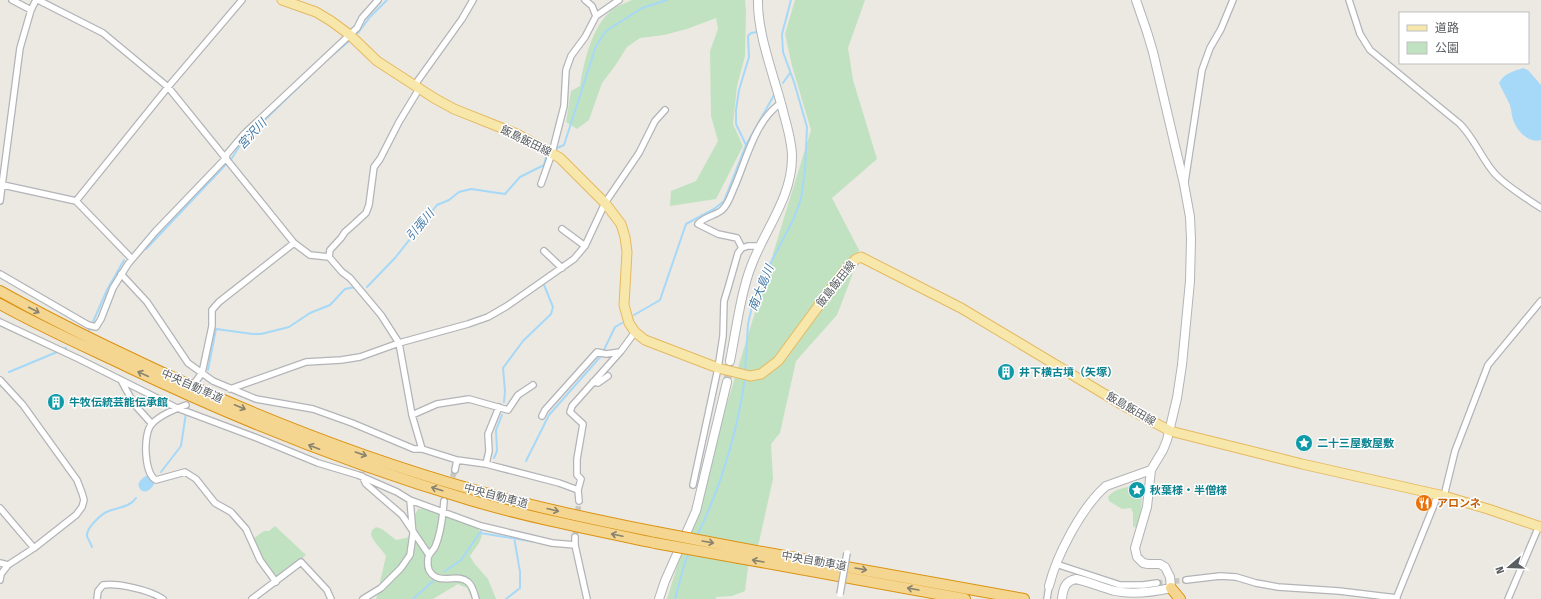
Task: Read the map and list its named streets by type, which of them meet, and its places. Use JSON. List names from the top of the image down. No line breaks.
{"streets":{"highway":["中央自動車道"],"main road":["飯島飯田線"]},"water":["宮沢川","引張川","南大島川"],"places":{"building":["井下横古墳（矢塚）","牛牧伝統芸能伝承館"],"place":["二十三屋敷屋敷","秋葉様・半僧様"],"restaurant":["アロンネ"]},"legend":["道路","公園"],"north":"left"}
